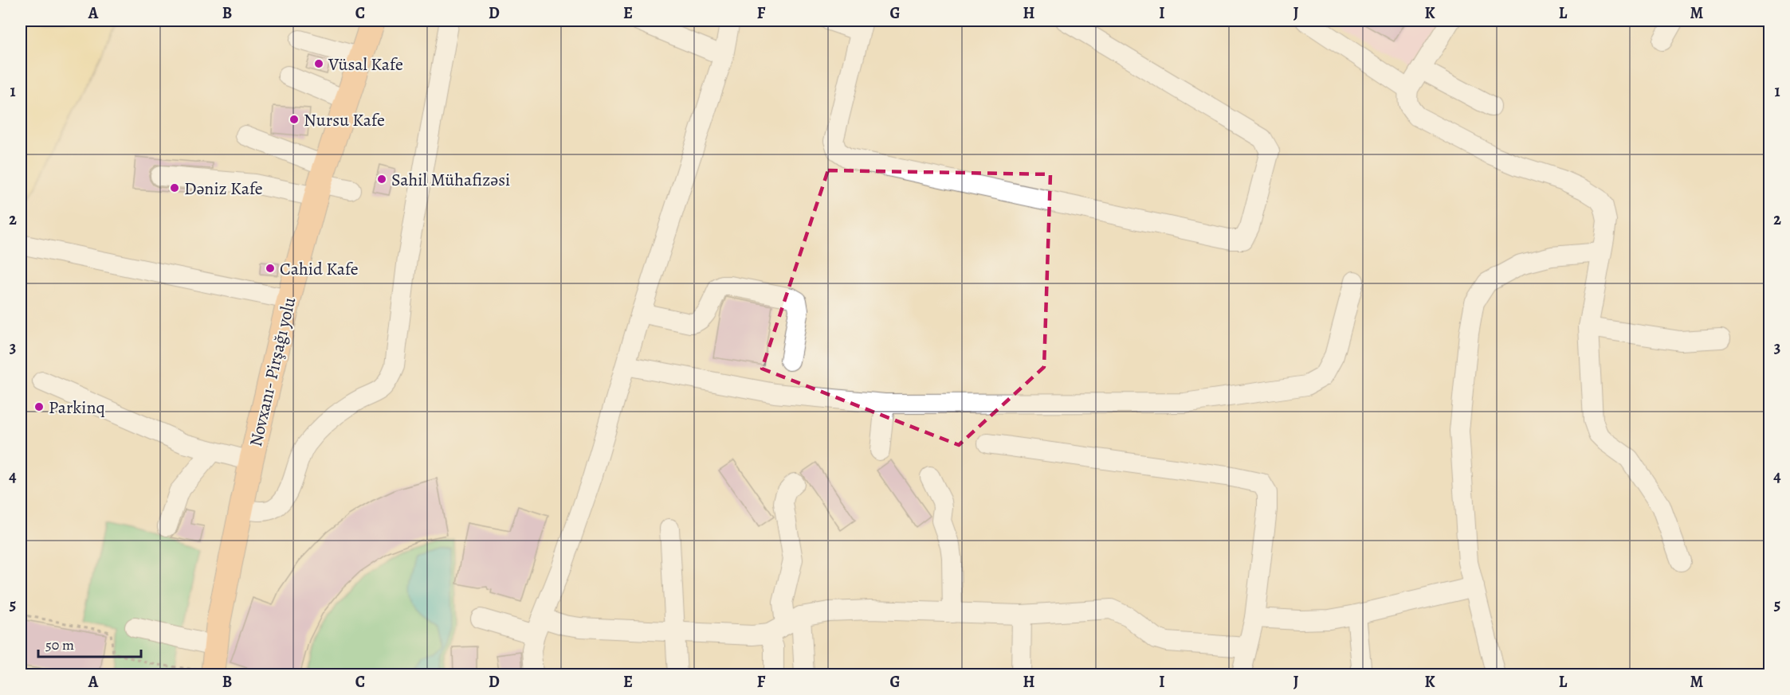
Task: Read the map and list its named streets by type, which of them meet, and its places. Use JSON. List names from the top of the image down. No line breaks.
{"streets":{"main road":["Novxanı- Pirşağı yolu"]},"places":["Vüsal Kafe","Nursu Kafe","Sahil Mühafizəsi","Dəniz Kafe","Cahid Kafe","Parkinq"],"scale_bar":"50 m","grid":{"columns":["A","B","C","D","E","F","G","H","I","J","K","L","M"],"rows":["1","2","3","4","5"]}}
